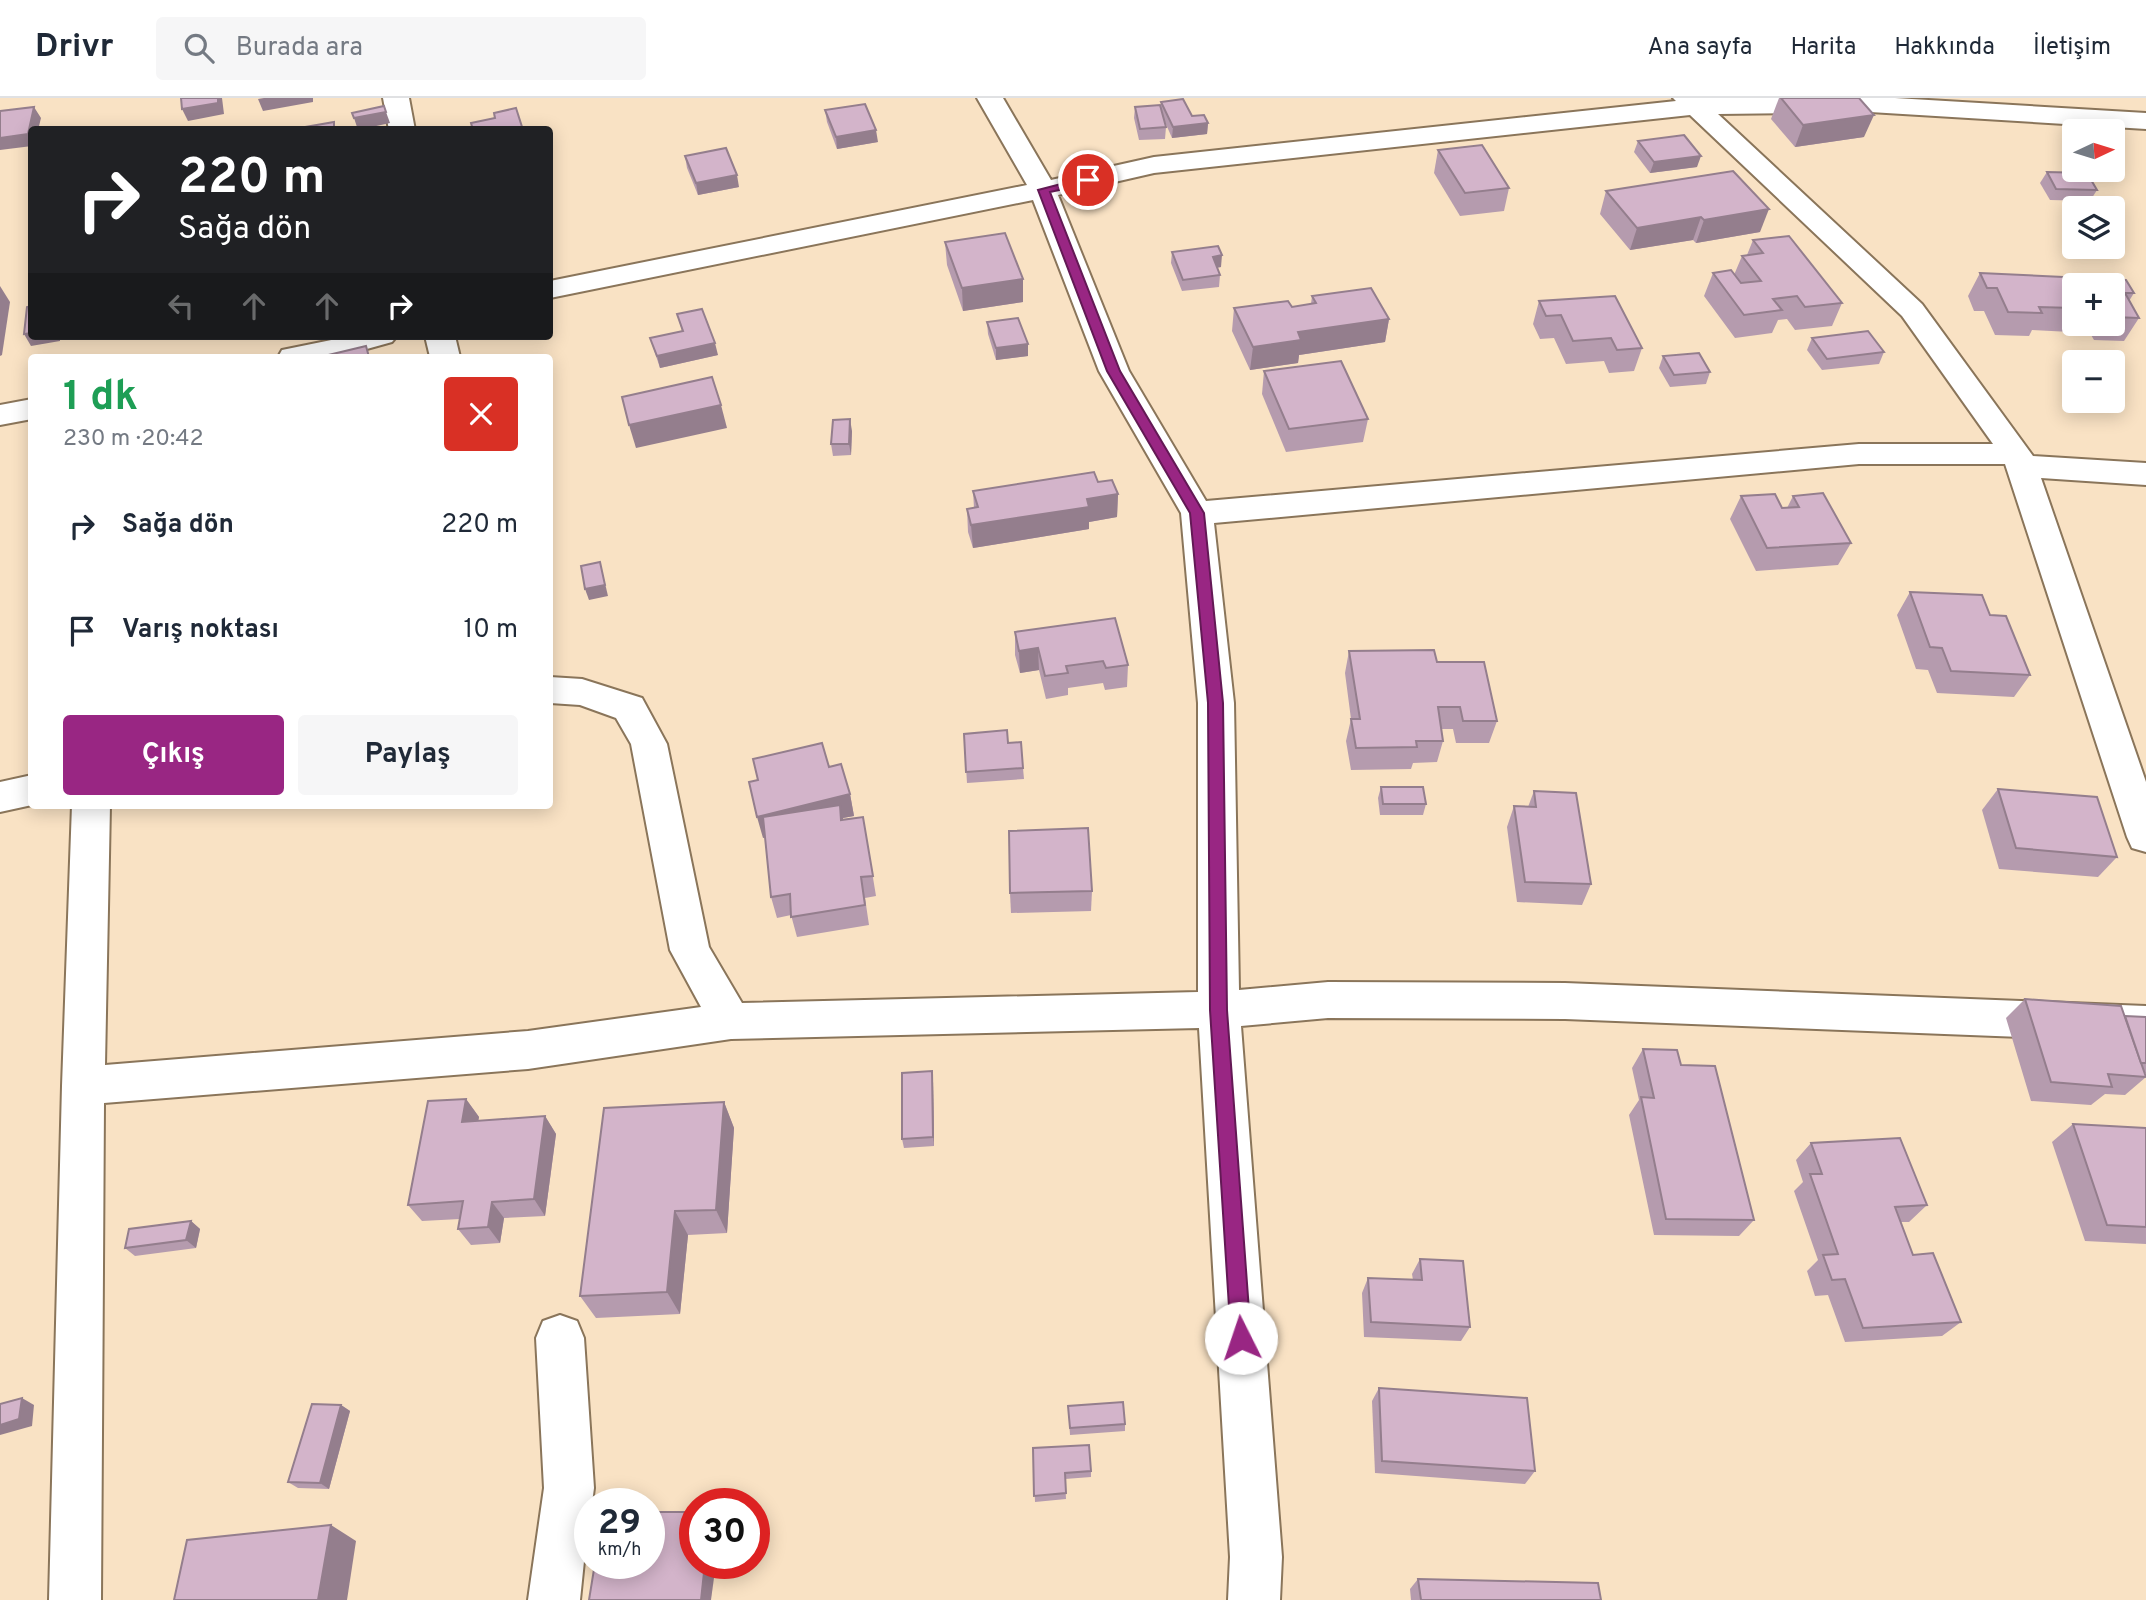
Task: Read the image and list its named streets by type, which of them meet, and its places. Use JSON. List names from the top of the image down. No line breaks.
{"north":"right","page":{"header":"Drivr","search":"Burada ara","nav":["Ana sayfa","Harita","Hakkında","İletişim"],"map_buttons":["+","−"],"turn":["220 m","Sağa dön"],"heading":["1 dk","230 m · 20:42"],"list":[{"name":"Sağa dön","value":"220 m"},{"name":"Varış noktası","value":"10 m"}],"buttons":["Çıkış","Paylaş"],"speed":"29 km/h","limit":"30"}}
